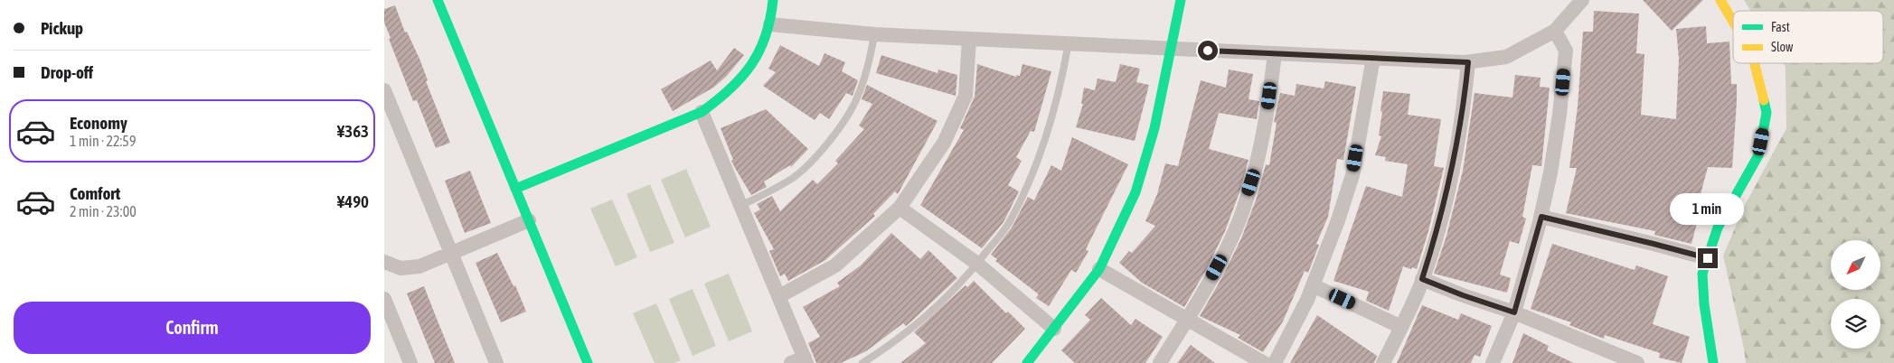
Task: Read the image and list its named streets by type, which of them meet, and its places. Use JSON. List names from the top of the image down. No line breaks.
{"legend":["Fast","Slow"],"north":"bottom left","page":{"banner":["Pickup","Drop-off"],"list":[{"name":"Economy","note":"1 min · 22:59","value":"¥363"},{"name":"Comfort","note":"2 min · 23:00","value":"¥490"}],"bubble":"1 min","buttons":"Confirm"}}
